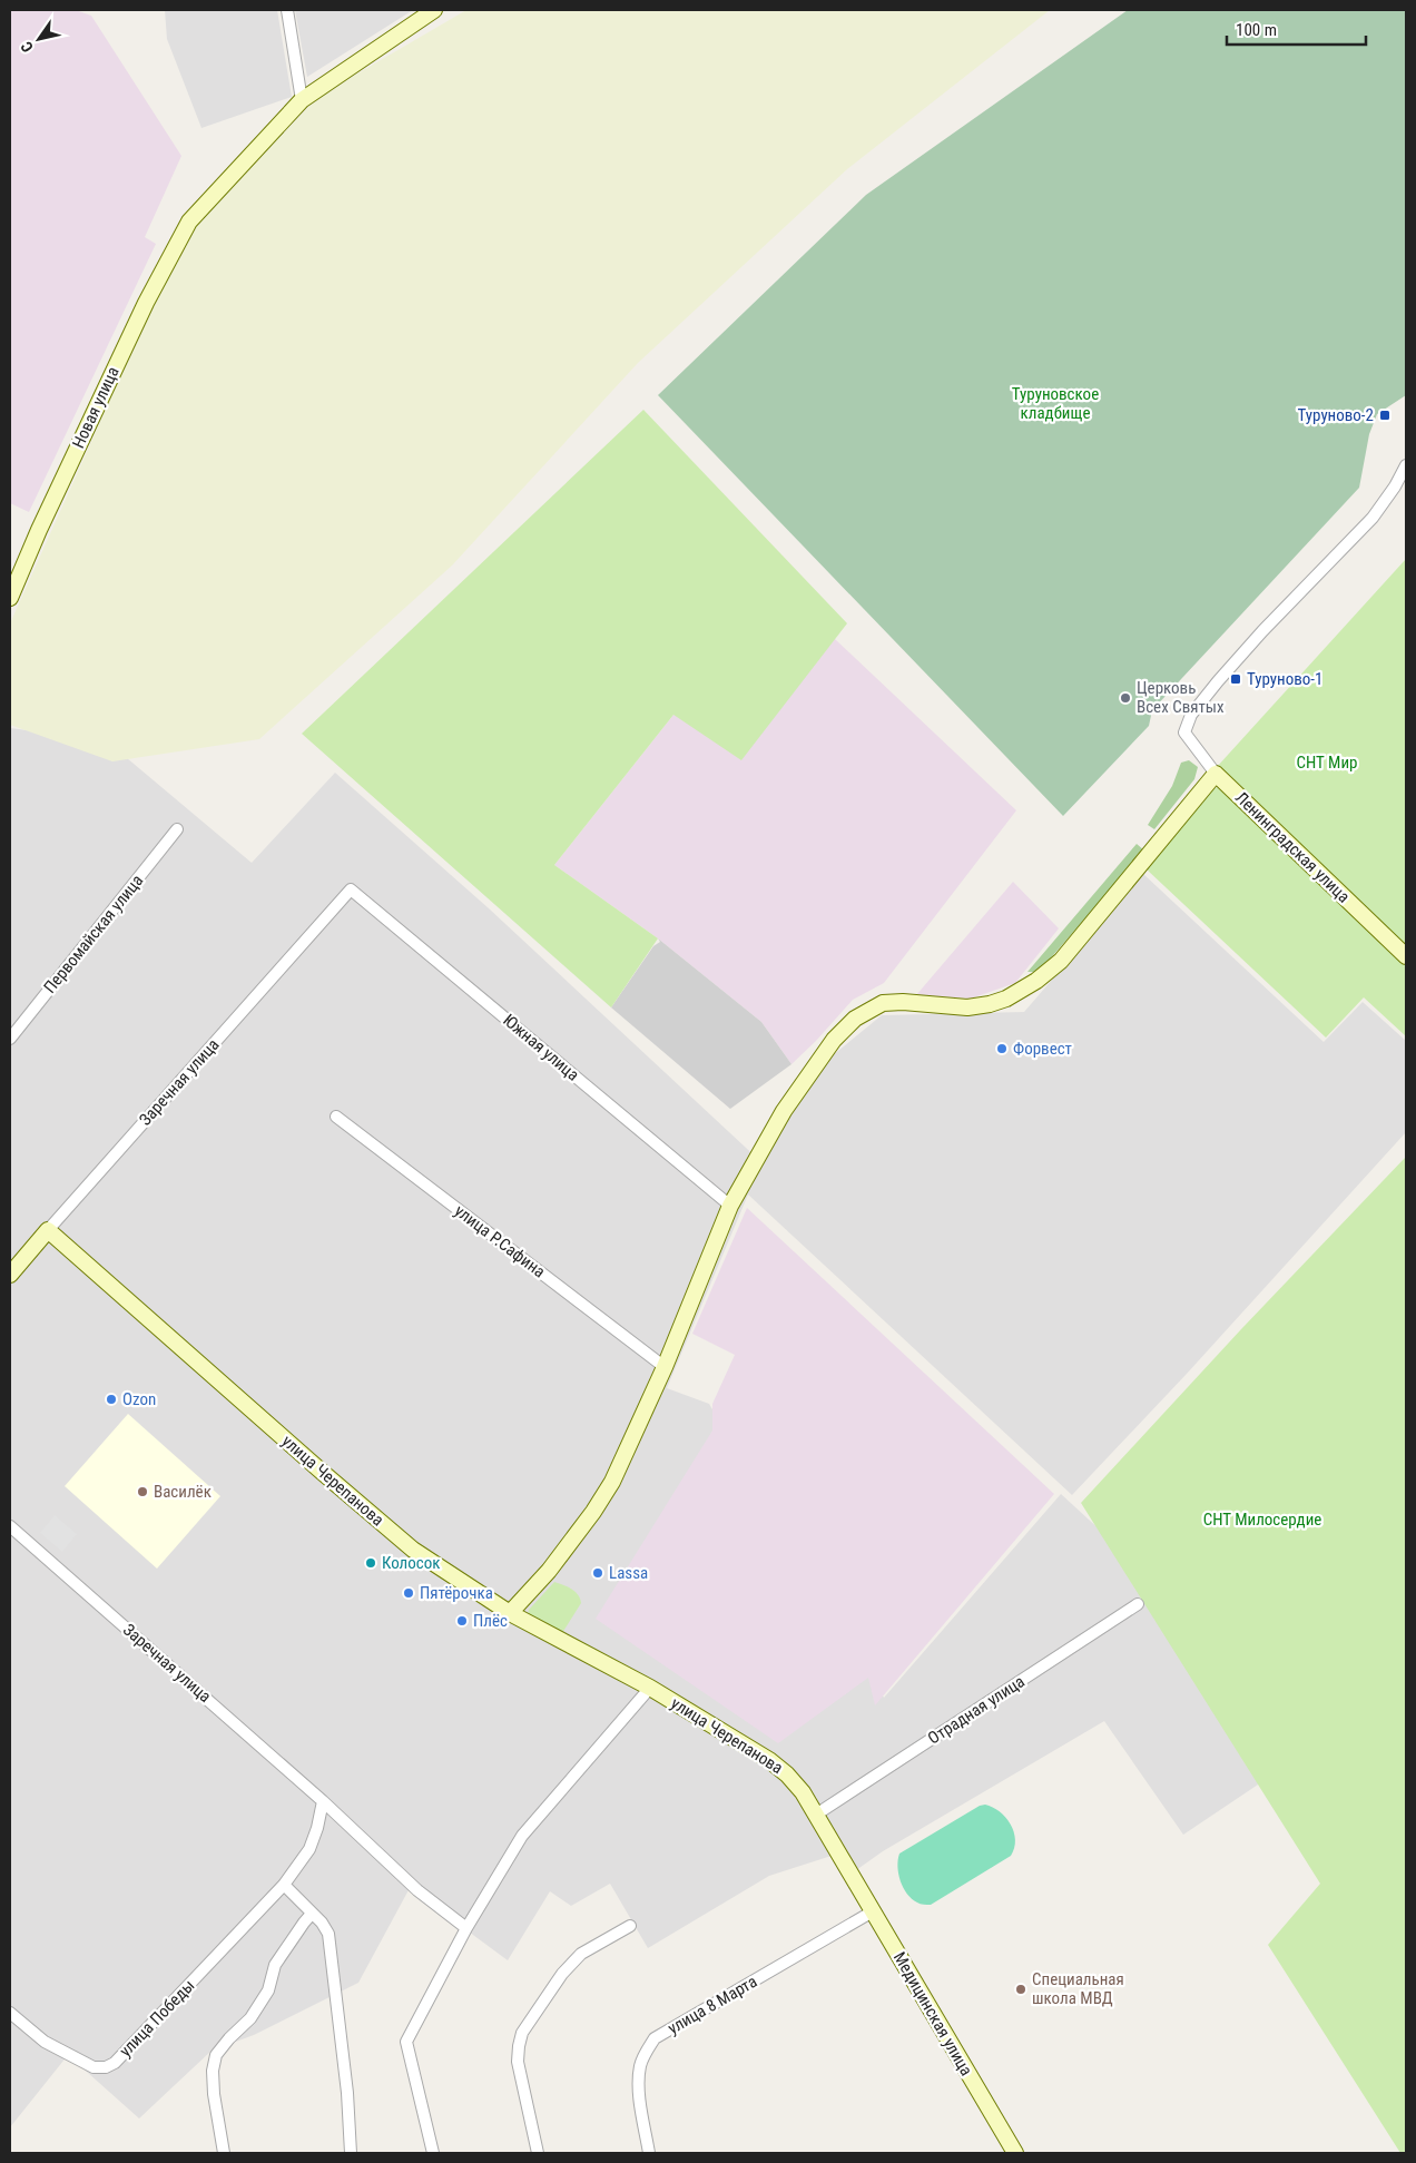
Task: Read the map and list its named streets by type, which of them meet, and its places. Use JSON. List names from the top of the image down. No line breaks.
{"streets":{"street":["Новая улица","Ленинградская улица","Первомайская улица","Южная улица","Заречная улица","улица Р.Сафина","улица Черепанова","Отрадная улица","улица 8 Марта","Медицинская улица","улица Победы"]},"crossings":[["Южная улица","Заречная улица"],["Заречная улица","улица Черепанова"],["Заречная улица","улица Победы"],["улица Черепанова","Отрадная улица"],["улица Черепанова","Медицинская улица"],["улица 8 Марта","Медицинская улица"]],"parks":["Туруновское кладбище","СНТ Мир","СНТ Милосердие"],"places":{"transit":["Туруново-2","Туруново-1"],"other":["Церковь Всех Святых","Форвест","Ozon","Василёк","Колосок","Lassa","Пятёрочка","Плёс","Специальная школа МВД"]},"scale_bar":"100 m","north":"bottom left"}
